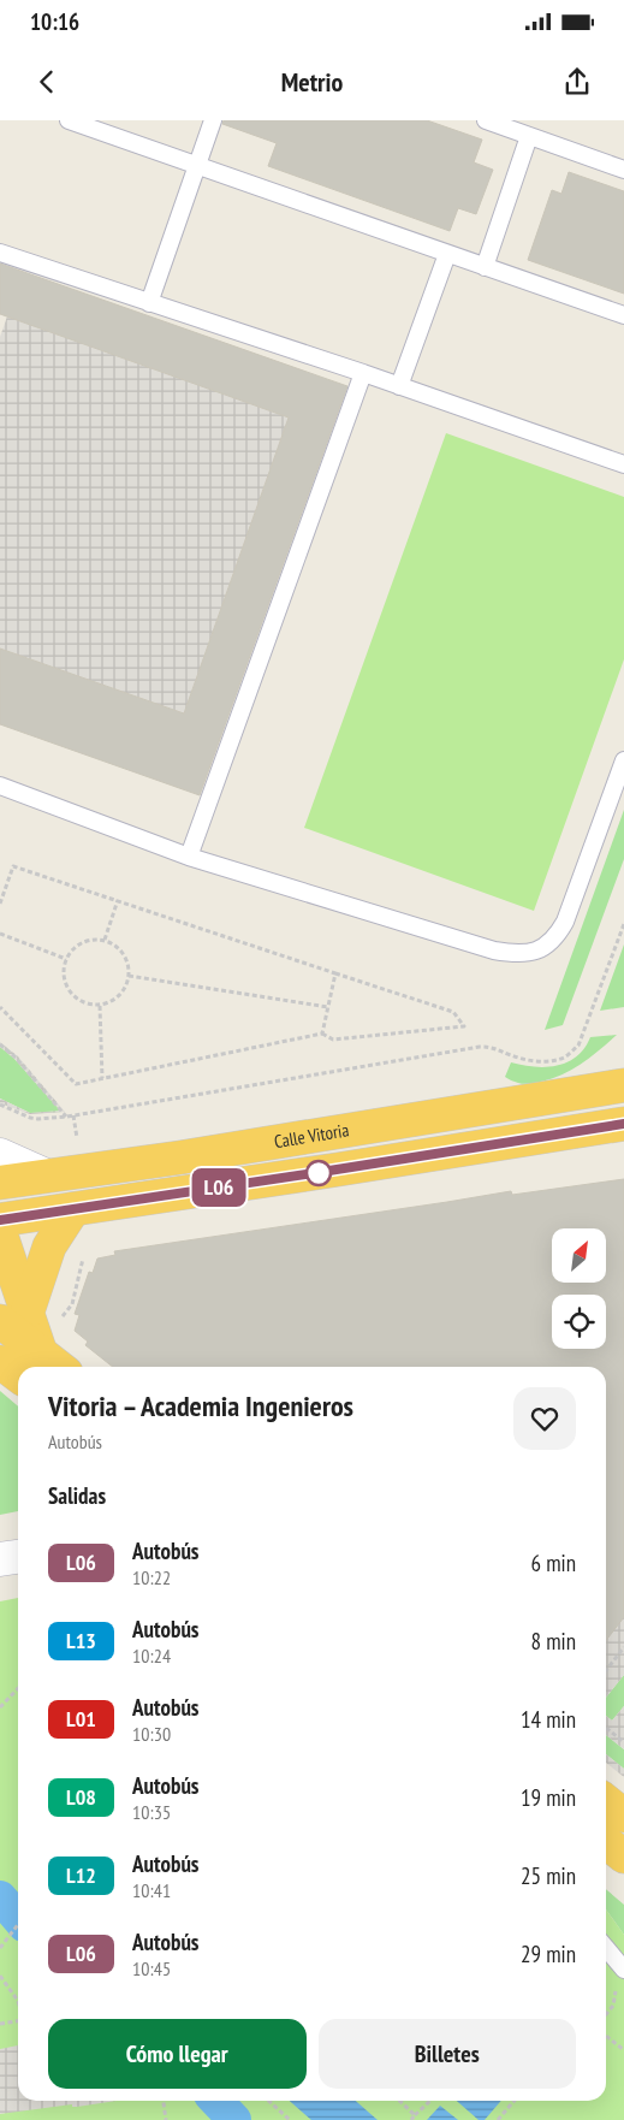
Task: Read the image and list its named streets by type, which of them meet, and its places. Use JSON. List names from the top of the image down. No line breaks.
{"streets":{"highway":["Calle Vitoria"]},"lines":["bus line L06"],"north":"top right","page":{"status":"10:16","header":"Metrio","on_map":"L06","heading":[["Vitoria – Academia Ingenieros","Autobús"],"Salidas"],"list":[{"mark":"L06","name":"Autobús","note":"10:22","value":"6 min"},{"mark":"L13","name":"Autobús","note":"10:24","value":"8 min"},{"mark":"L01","name":"Autobús","note":"10:30","value":"14 min"},{"mark":"L08","name":"Autobús","note":"10:35","value":"19 min"},{"mark":"L12","name":"Autobús","note":"10:41","value":"25 min"},{"mark":"L06","name":"Autobús","note":"10:45","value":"29 min"}],"buttons":["Cómo llegar","Billetes"]}}
